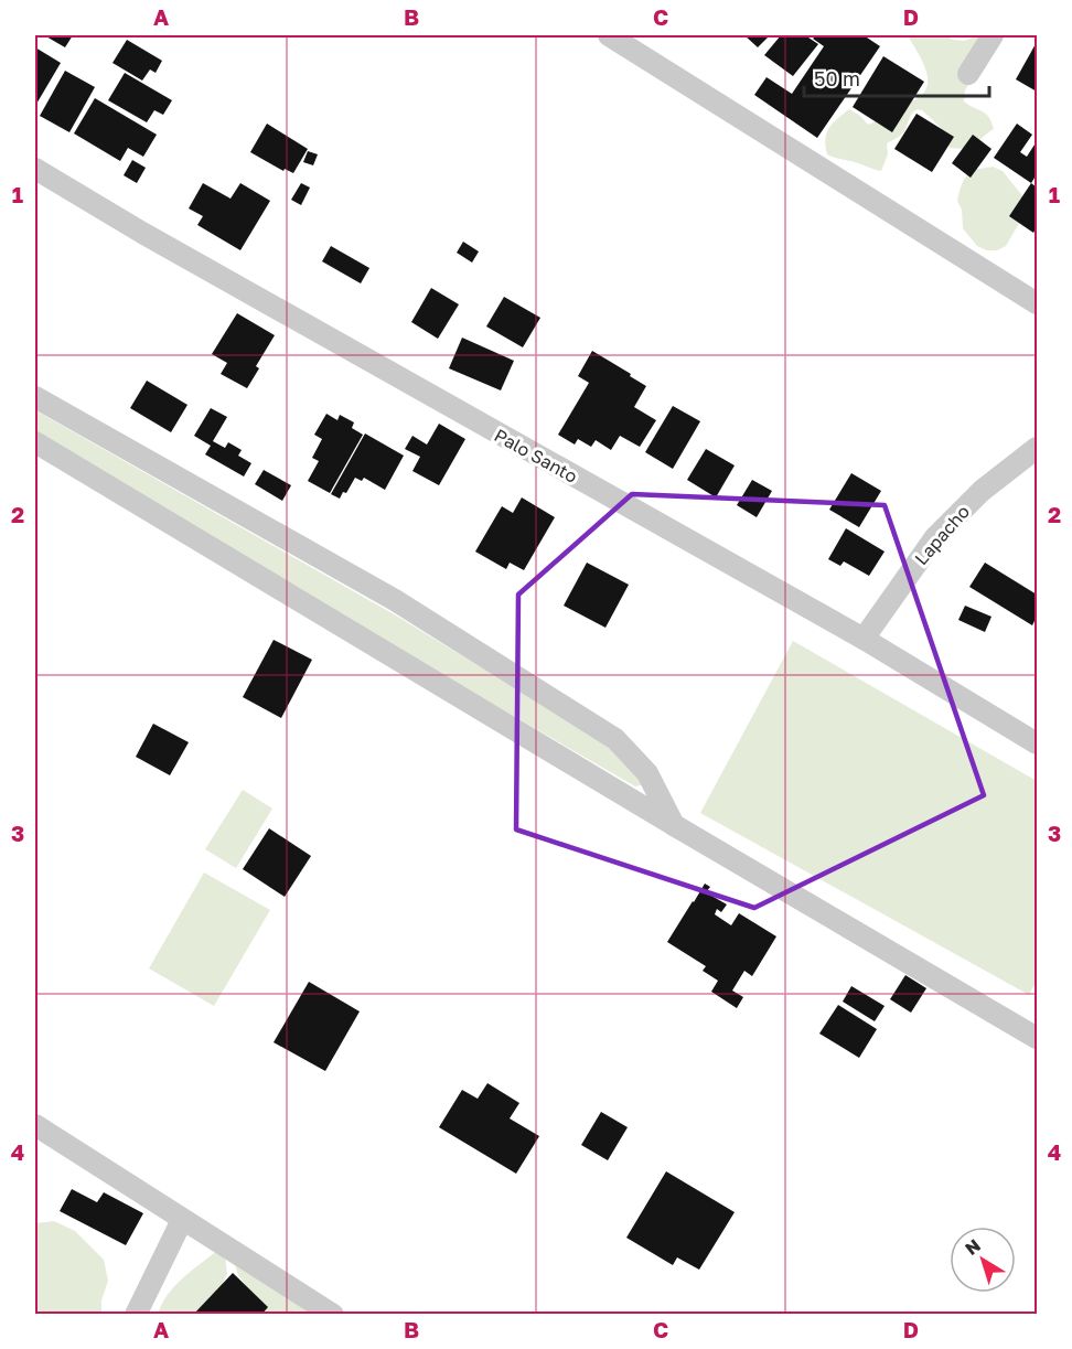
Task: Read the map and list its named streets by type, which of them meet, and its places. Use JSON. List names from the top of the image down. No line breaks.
{"streets":{"street":["Palo Santo","Lapacho"]},"crossings":[["Palo Santo","Lapacho"]],"scale_bar":"50 m","north":"top left","grid":{"columns":["A","B","C","D"],"rows":["1","2","3","4"]}}
